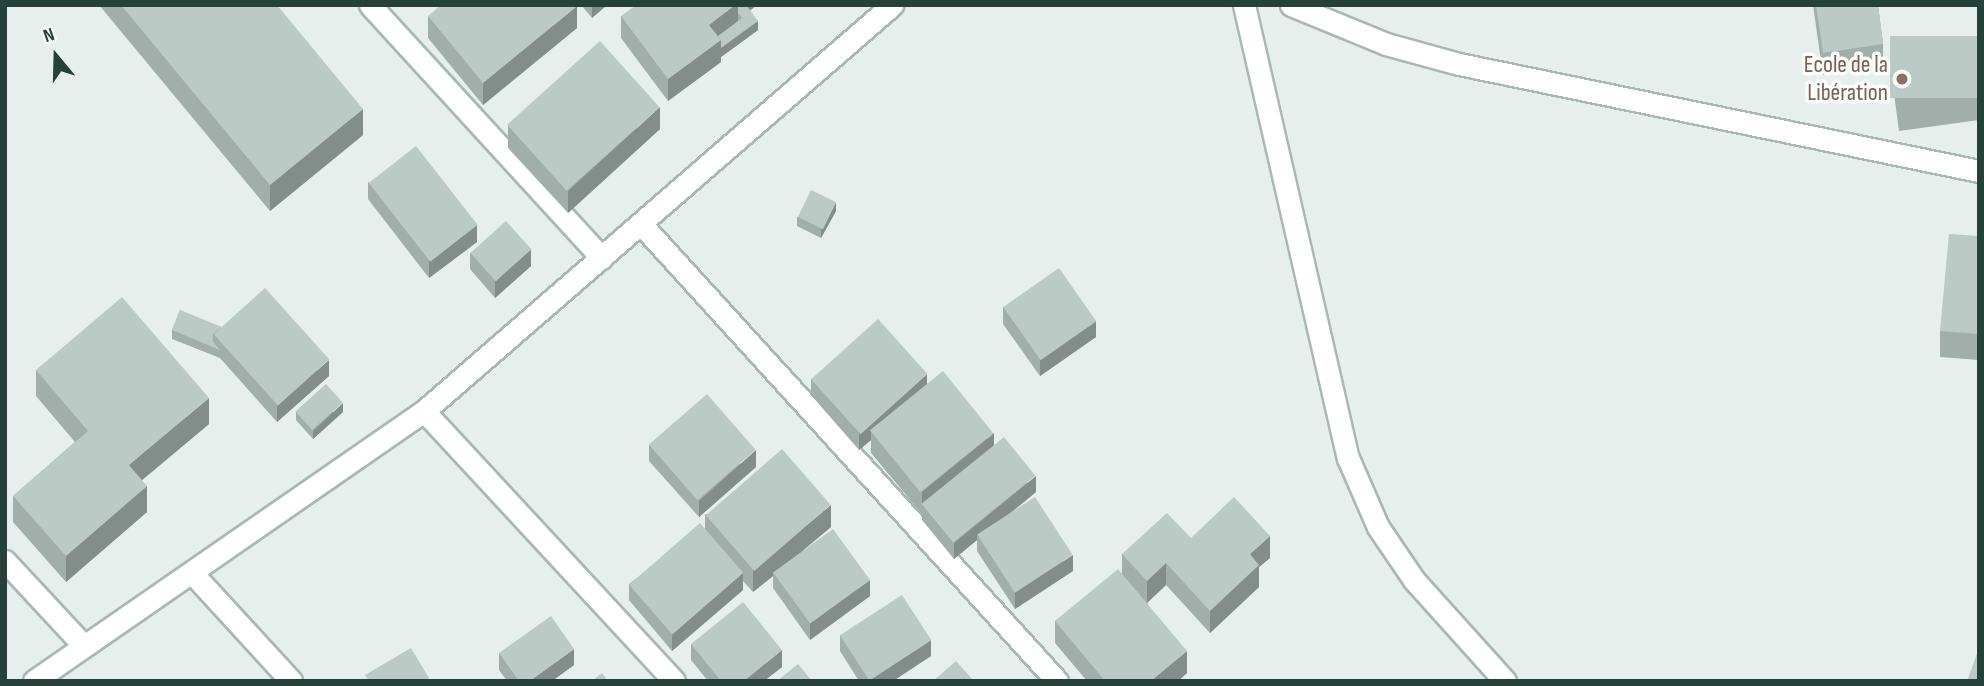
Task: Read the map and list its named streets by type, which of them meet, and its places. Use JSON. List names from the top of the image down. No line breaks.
{"places":["Ecole de la Libération"],"north":"top"}
